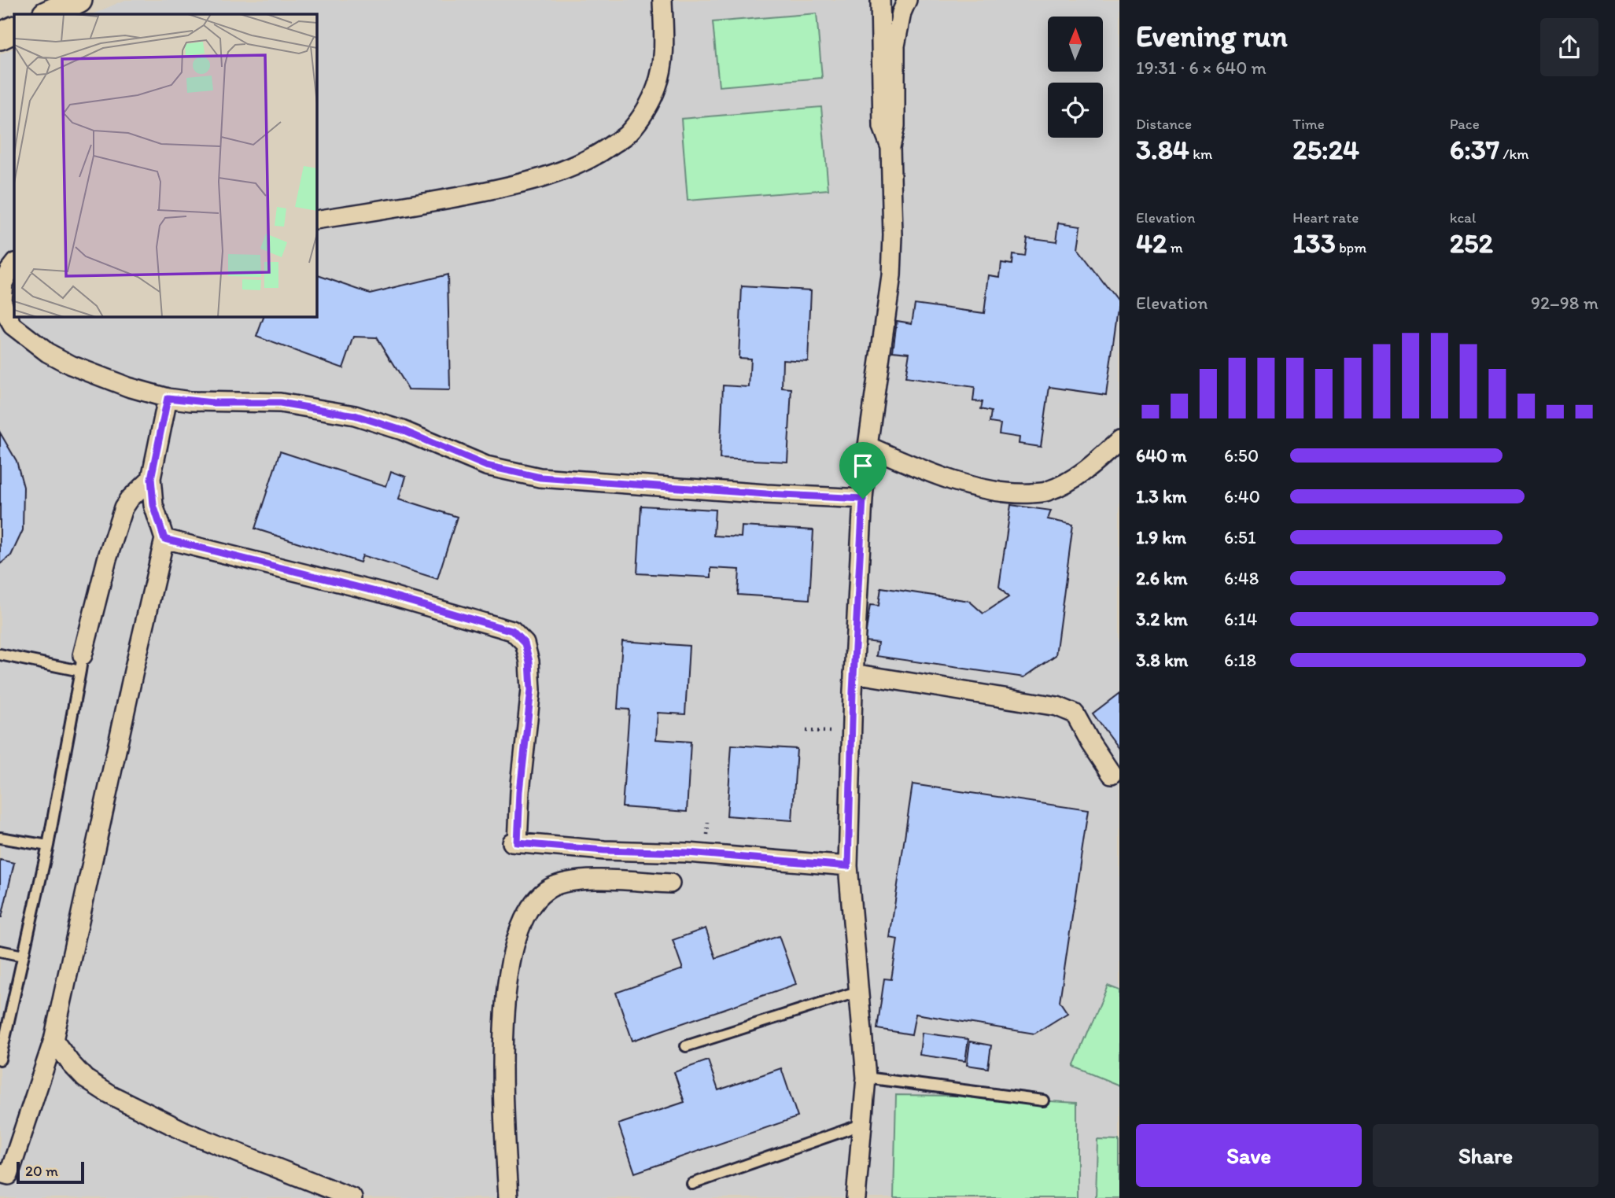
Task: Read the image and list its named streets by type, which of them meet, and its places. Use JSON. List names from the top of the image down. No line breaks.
{"scale_bar":"20 m","north":"top","page":{"heading":["Evening run","19:31 · 6 × 640 m"],"stats":[["Distance","3.84 km"],["Time","25:24"],["Pace","6:37 /km"],["Elevation","42 m"],["Heart rate","133 bpm"],["kcal","252"]],"chart":["Elevation","92–98 m"],"list":[{"name":"640 m","note":"6:50"},{"name":"1.3 km","note":"6:40"},{"name":"1.9 km","note":"6:51"},{"name":"2.6 km","note":"6:48"},{"name":"3.2 km","note":"6:14"},{"name":"3.8 km","note":"6:18"}],"buttons":["Save","Share"],"scale":"20 m"}}
